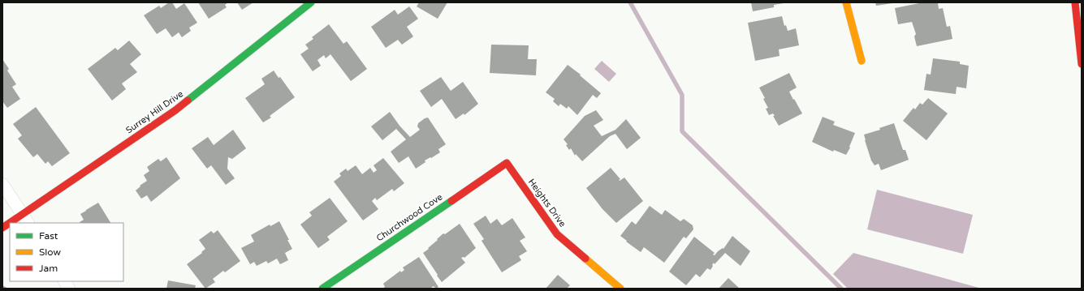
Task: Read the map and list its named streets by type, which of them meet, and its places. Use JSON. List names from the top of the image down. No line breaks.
{"streets":{"main road":["Surrey Hill Drive","Heights Drive","Churchwood Cove"]},"crossings":[["Heights Drive","Churchwood Cove"]],"legend":["Fast","Slow","Jam"]}
